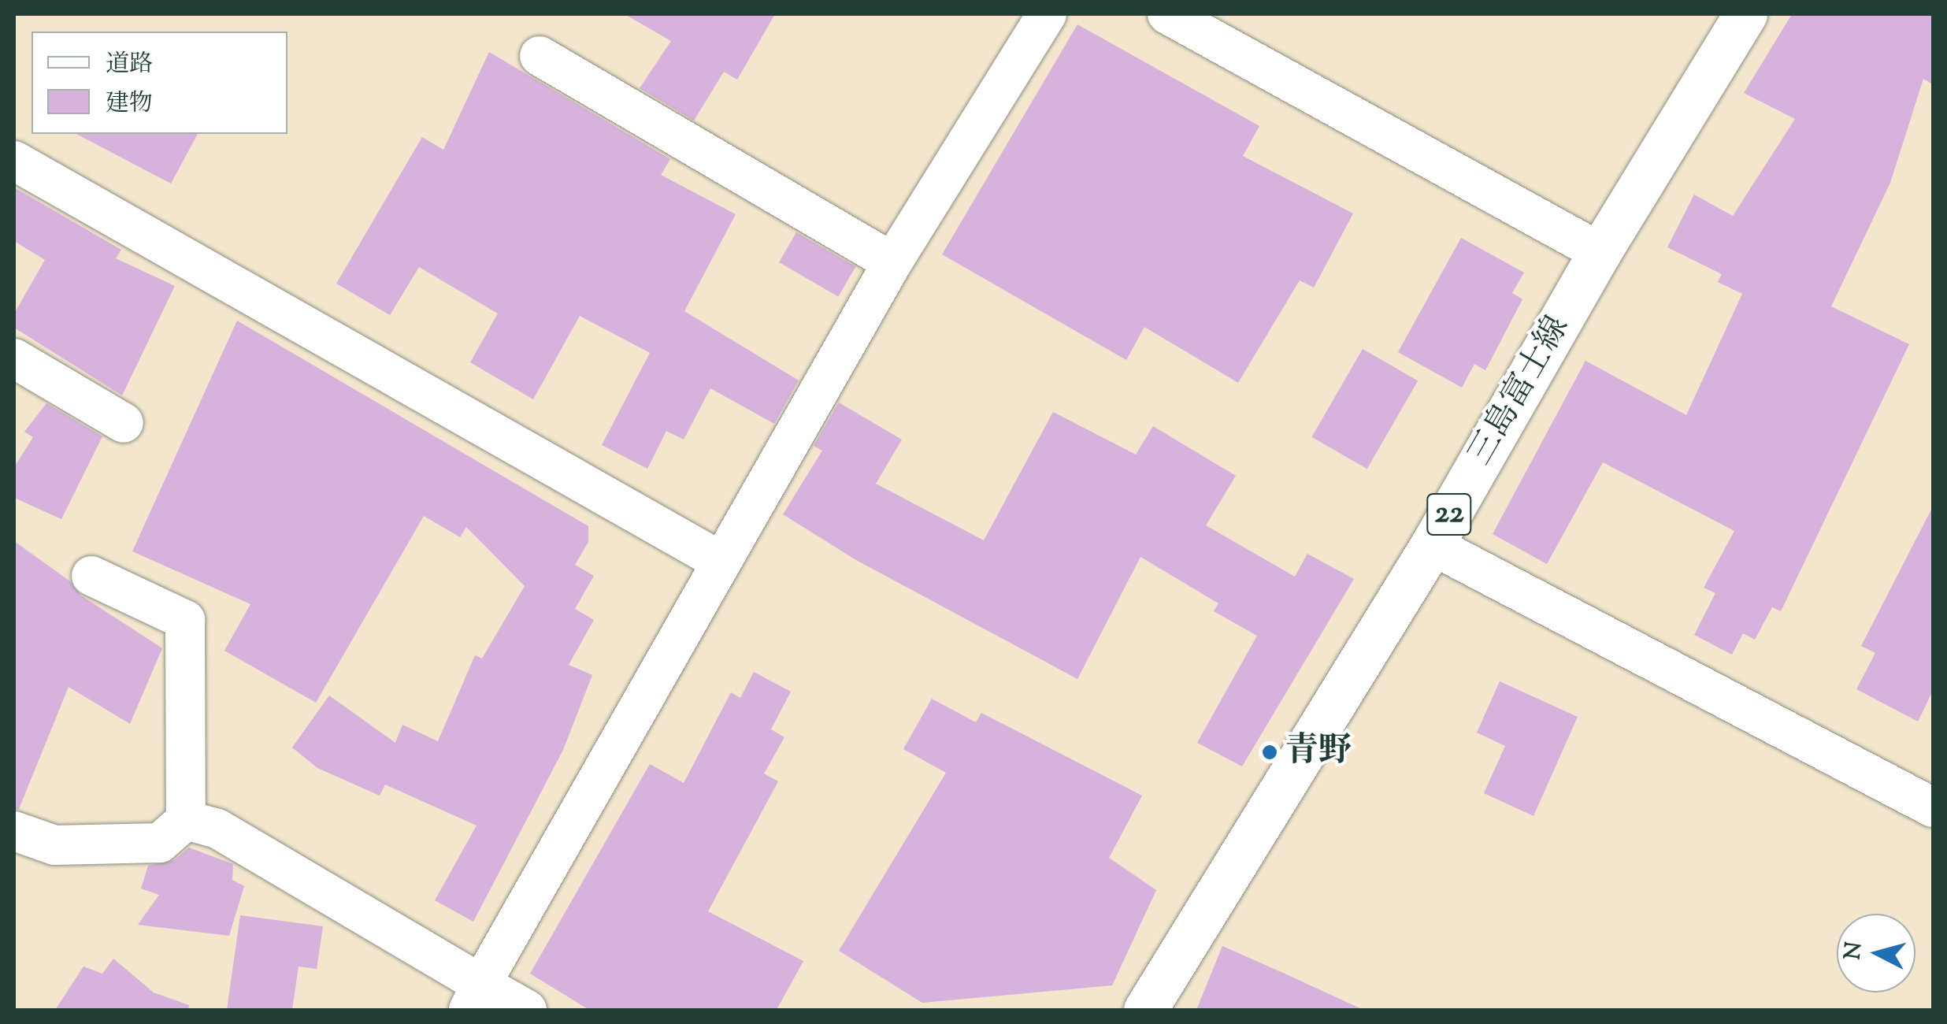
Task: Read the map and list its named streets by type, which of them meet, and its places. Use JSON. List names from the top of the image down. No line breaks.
{"streets":{"main road":["三島富士線","22"]},"places":["青野"],"legend":["道路","建物"],"north":"left"}
